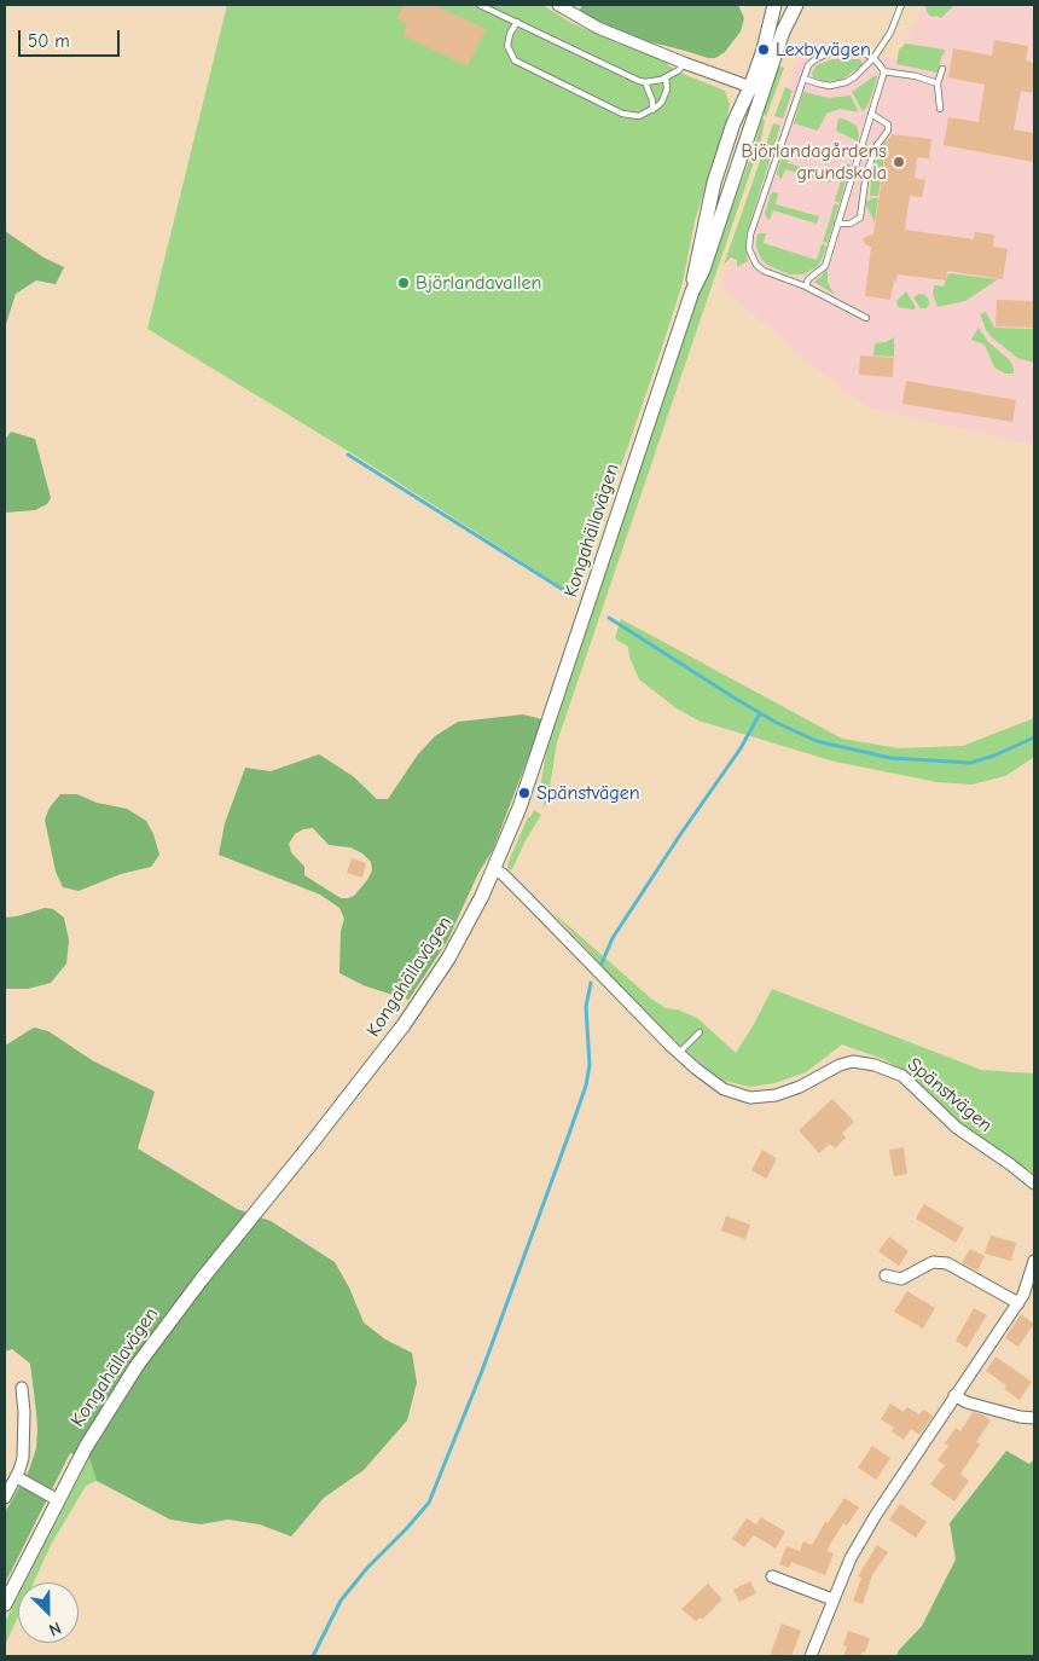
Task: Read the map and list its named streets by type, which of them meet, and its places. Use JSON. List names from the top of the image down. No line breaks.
{"streets":{"street":["Kongahällavägen","Spänstvägen"]},"crossings":[["Kongahällavägen","Spänstvägen"]],"places":["Lexbyvägen","Björlandagårdens grundskola","Björlandavallen","Spänstvägen"],"scale_bar":"50 m","north":"bottom right"}
